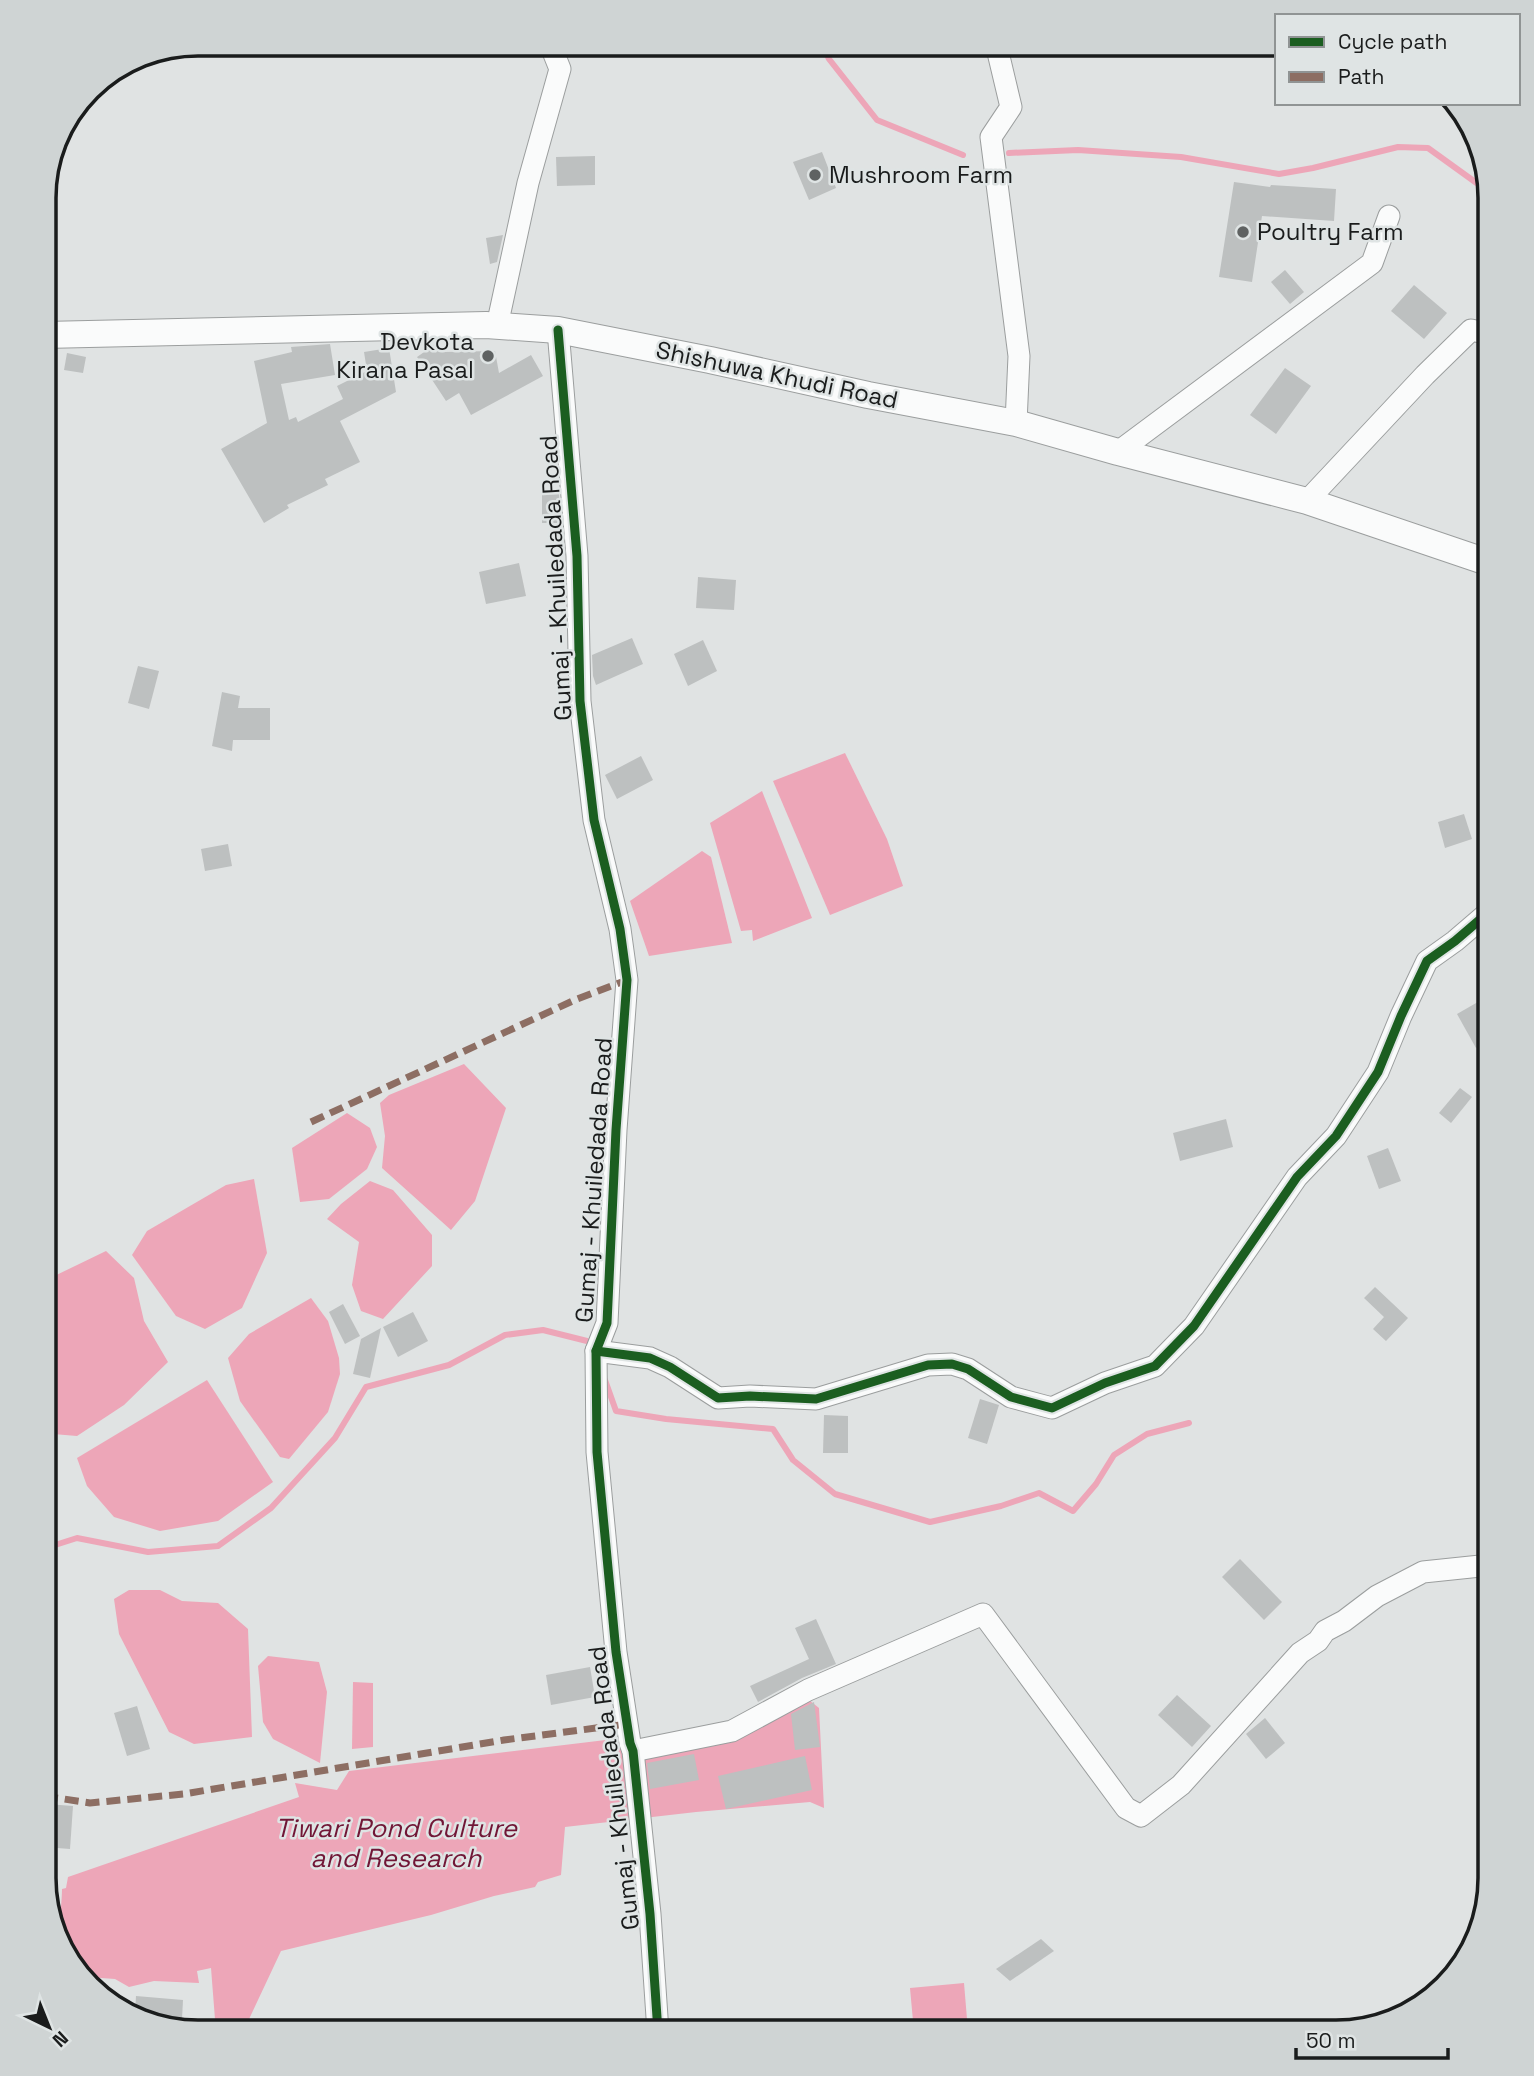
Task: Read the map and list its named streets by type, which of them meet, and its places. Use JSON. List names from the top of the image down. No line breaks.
{"streets":{"main road":["Shishuwa Khudi Road"],"street":["Gumaj - Khuiledada Road"]},"crossings":[["Shishuwa Khudi Road","Gumaj - Khuiledada Road"]],"water":["Tiwari Pond Culture and Research"],"places":["Mushroom Farm","Poultry Farm","Devkota Kirana Pasal"],"legend":["Cycle path","Path"],"scale_bar":"50 m","north":"bottom right"}
